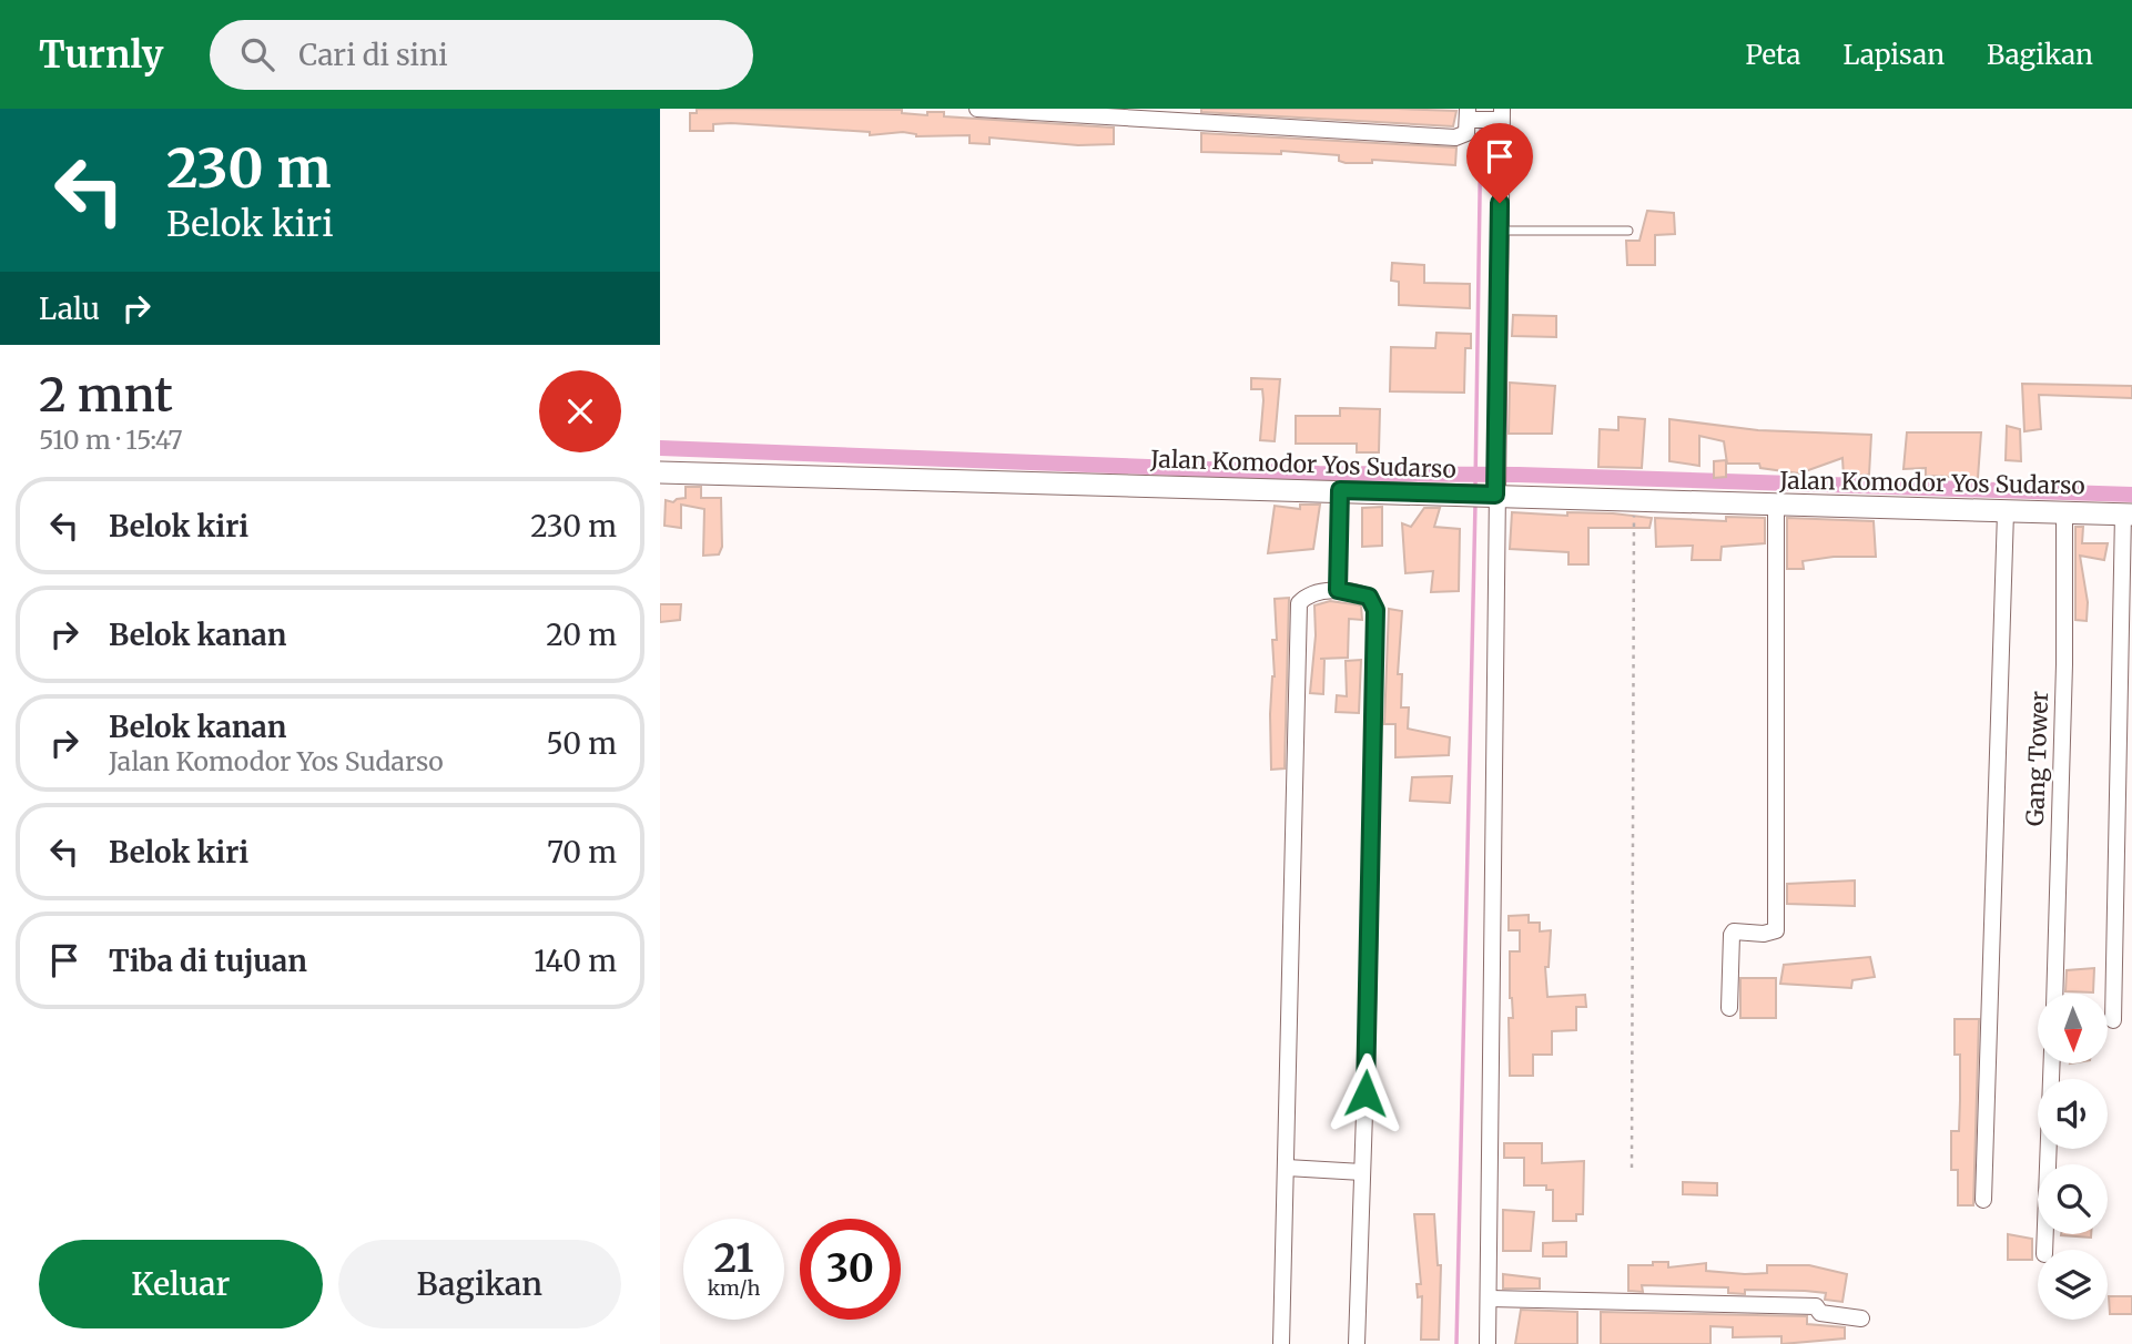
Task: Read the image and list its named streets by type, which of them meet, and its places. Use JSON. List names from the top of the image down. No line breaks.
{"streets":{"street":["Jalan Komodor Yos Sudarso","Gang Tower"]},"crossings":[["Jalan Komodor Yos Sudarso","Gang Tower"]],"north":"bottom","page":{"header":"Turnly","search":"Cari di sini","nav":["Peta","Lapisan","Bagikan"],"turn":["230 m","Belok kiri"],"then":"Lalu","heading":["2 mnt","510 m · 15:47"],"list":[{"name":"Belok kiri","value":"230 m"},{"name":"Belok kanan","value":"20 m"},{"name":"Belok kanan","note":"Jalan Komodor Yos Sudarso","value":"50 m"},{"name":"Belok kiri","value":"70 m"},{"name":"Tiba di tujuan","value":"140 m"}],"speed":"21 km/h","limit":"30","buttons":["Keluar","Bagikan"]}}
